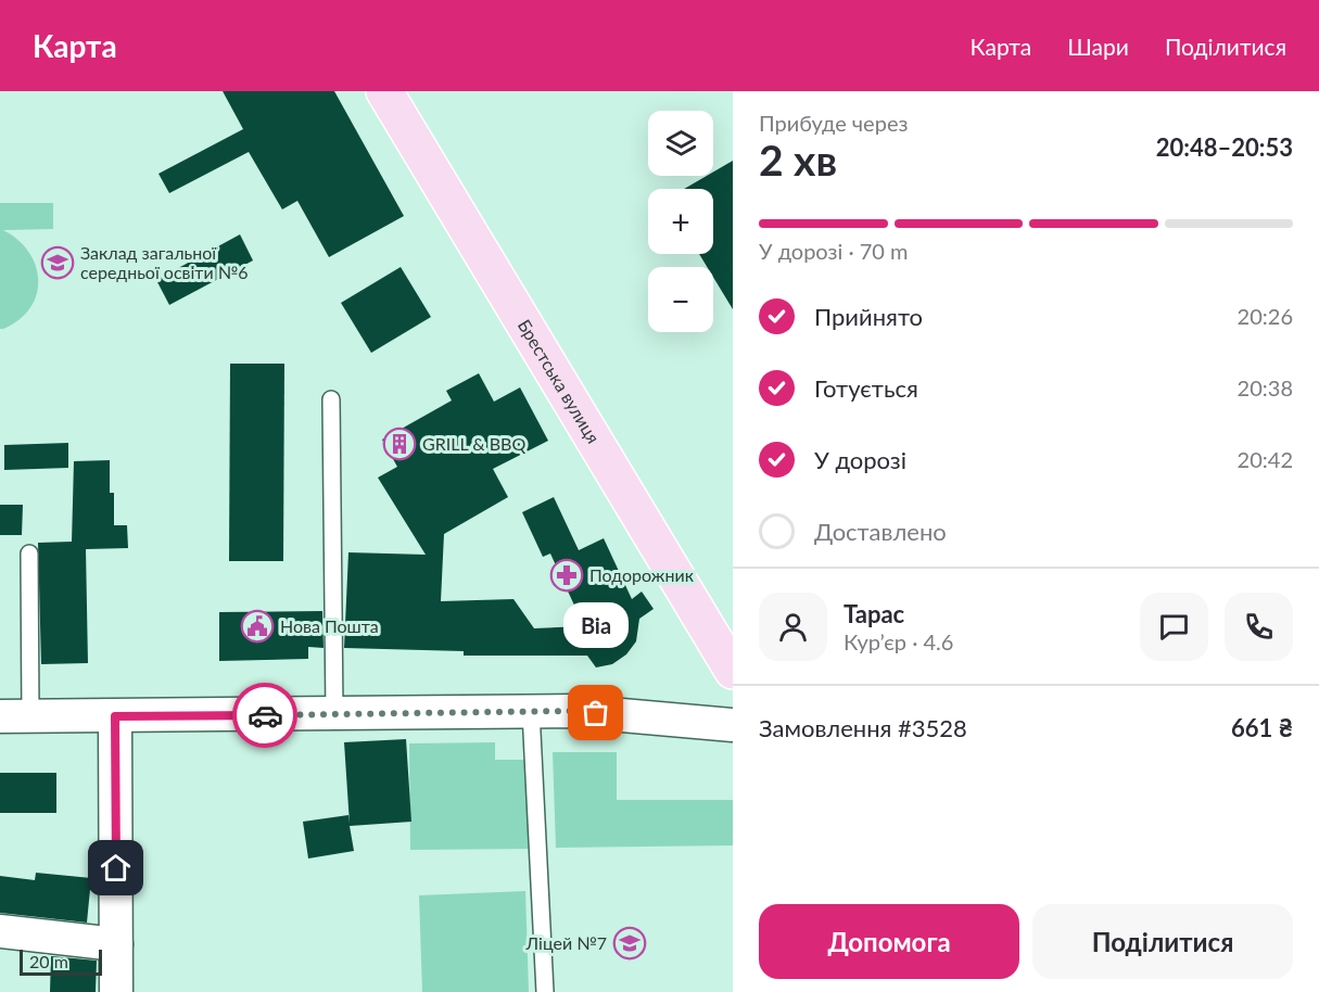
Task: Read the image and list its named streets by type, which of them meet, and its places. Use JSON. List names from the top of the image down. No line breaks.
{"streets":{"main road":["Брестська вулиця"]},"places":{"school or university":["Заклад загальної середньої освіти №6","Ліцей №7"],"building":["GRILL & BBQ"],"pharmacy":["Подорожник"],"public building":["Нова Пошта"],"other":["Віа"]},"scale_bar":"20 m","page":{"header":"Карта","nav":["Карта","Шари","Поділитися"],"heading":["2 хв","Прибуде через","20:48–20:53"],"panel":["Тарас","Кур’єр · 4.6","Замовлення #3528","661 ₴"],"map_buttons":["+","−"],"bar":"У дорозі · 70 m","list":[["Прийнято","20:26"],["Готується","20:38"],["У дорозі","20:42"],"Доставлено"],"bubble":"Віа","buttons":["Допомога","Поділитися"],"scale":"20 m"}}
